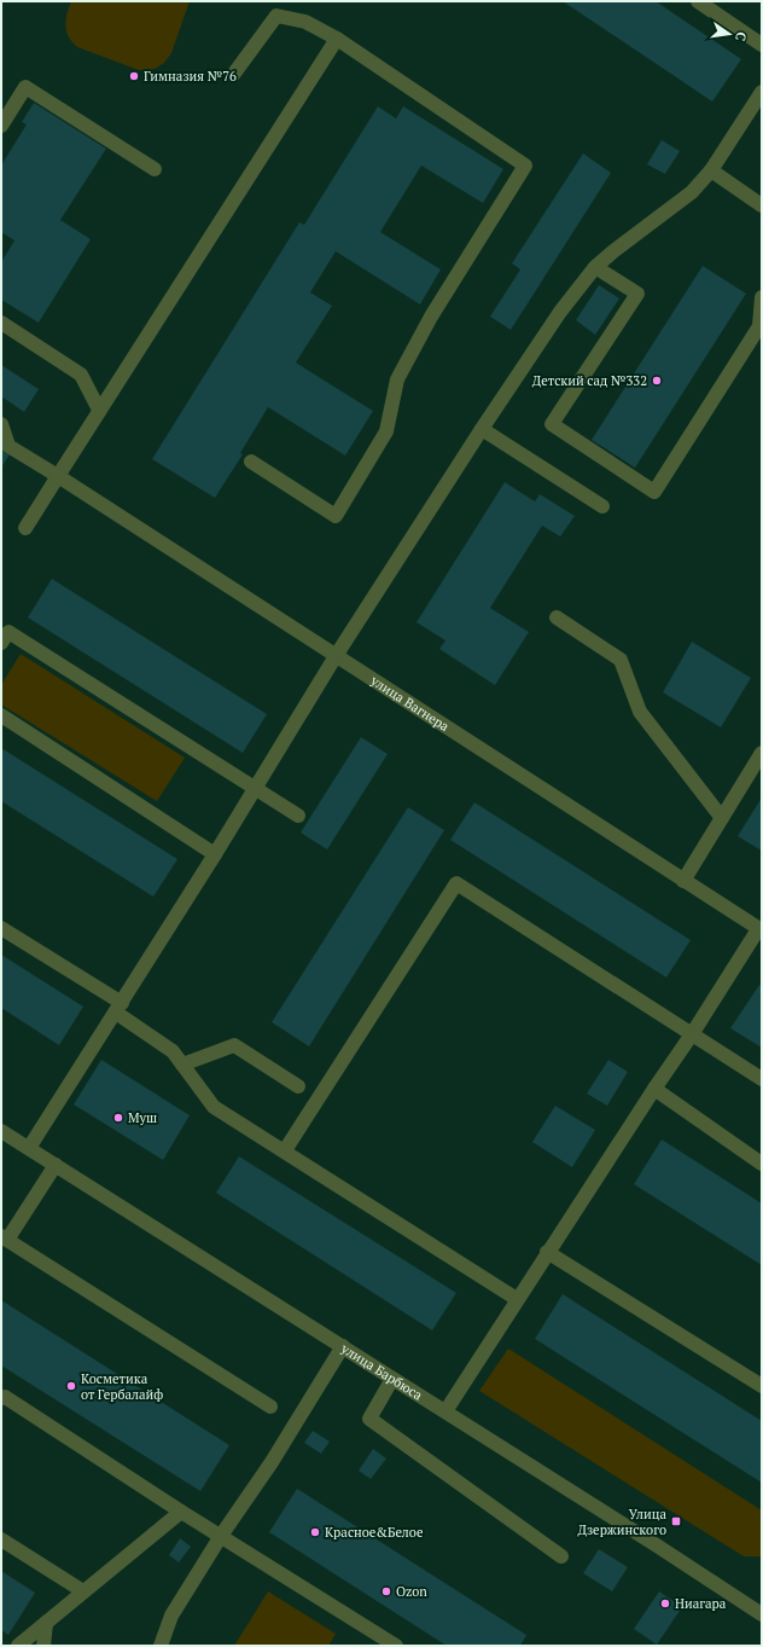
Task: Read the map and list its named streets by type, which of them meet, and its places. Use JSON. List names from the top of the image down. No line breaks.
{"streets":{"street":["улица Вагнера","улица Барбюса"]},"places":{"other":["Гимназия №76","Детский cад №332","Муш","Косметика от Гербалайф","Красное&Белое","Ozon","Ниагара"],"transit":["Улица Дзержинского"]},"north":"right"}
